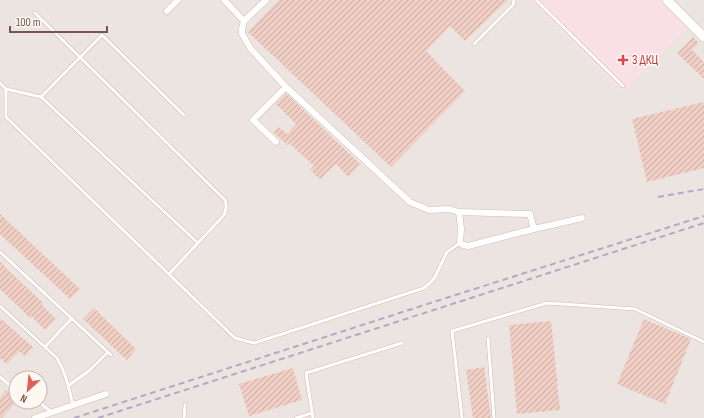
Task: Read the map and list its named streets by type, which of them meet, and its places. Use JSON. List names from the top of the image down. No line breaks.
{"places":{"health":["3 ДКЦ"]},"scale_bar":"100 m","north":"bottom left"}
